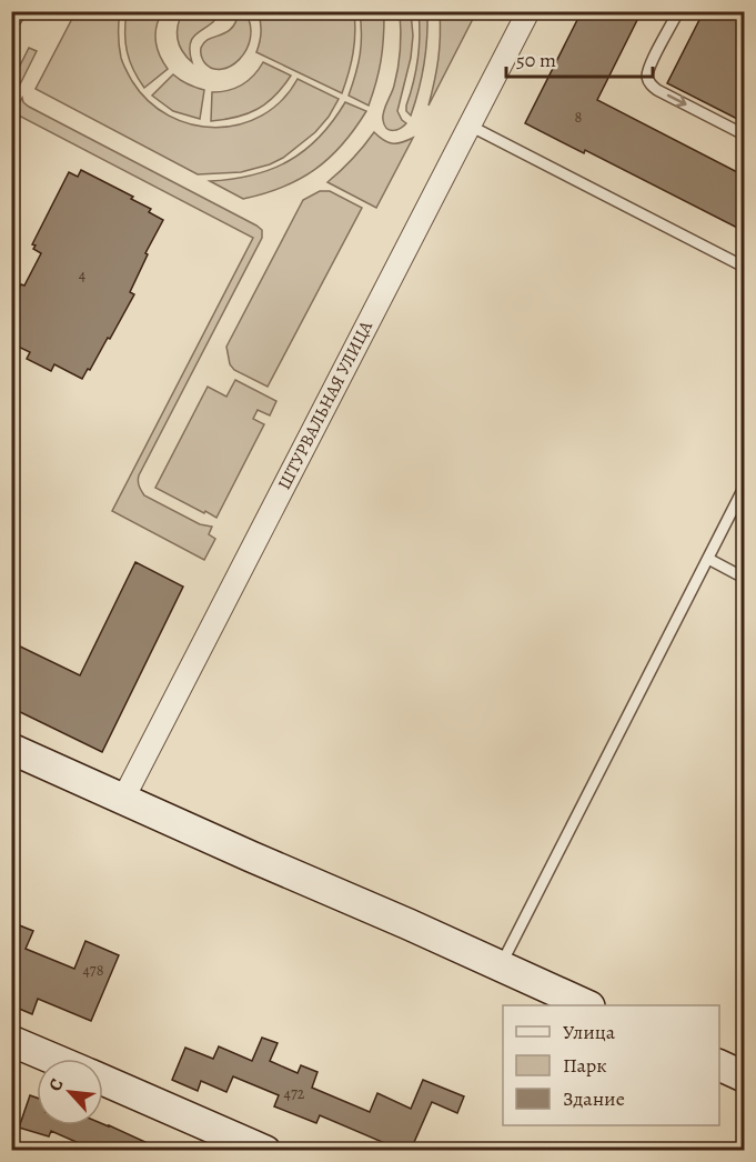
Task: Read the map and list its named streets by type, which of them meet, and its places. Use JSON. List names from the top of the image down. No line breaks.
{"streets":{"street":["ШТУРВАЛЬНАЯ УЛИЦА"]},"house_numbers":["8","4","478","472"],"legend":["Улица","Парк","Здание"],"scale_bar":"50 m","north":"top left"}
